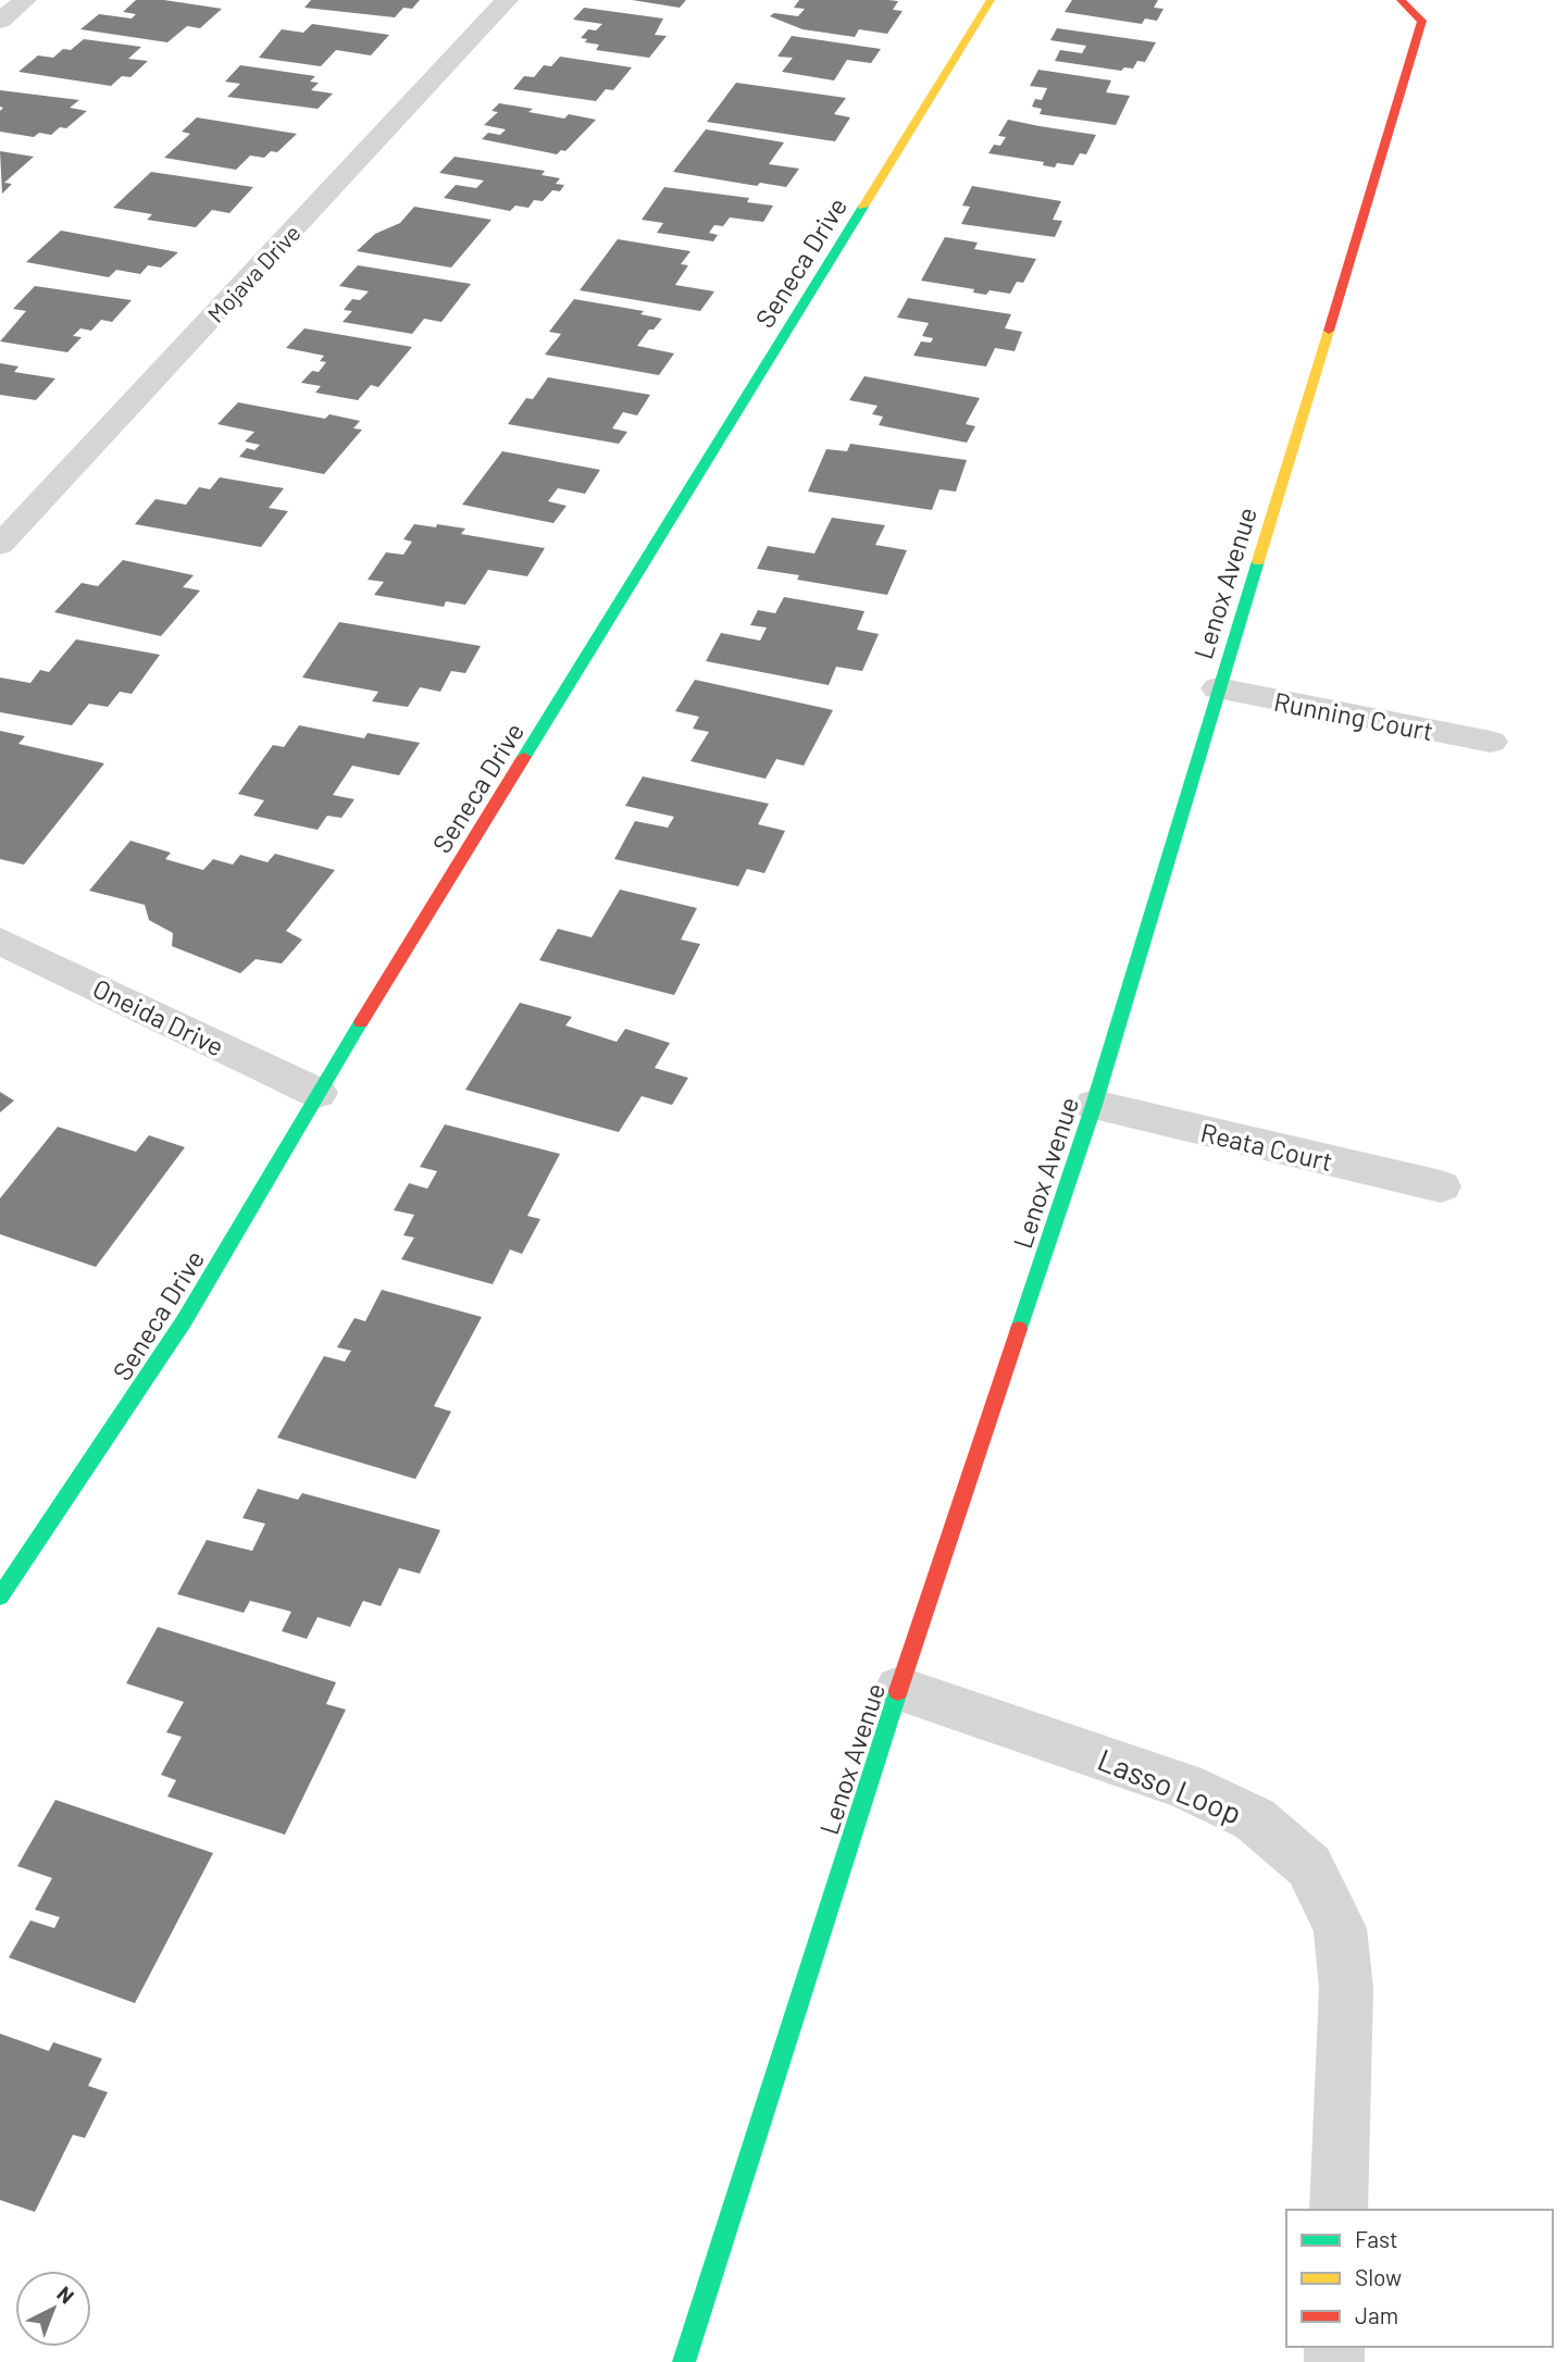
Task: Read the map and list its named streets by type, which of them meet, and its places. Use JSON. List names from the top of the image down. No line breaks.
{"streets":{"street":["Seneca Drive","Mojava Drive","Lenox Avenue","Running Court","Oneida Drive","Reata Court","Lasso Loop"]},"crossings":[["Seneca Drive","Oneida Drive"],["Lenox Avenue","Running Court"],["Lenox Avenue","Reata Court"],["Lenox Avenue","Lasso Loop"]],"legend":["Fast","Slow","Jam"],"north":"top right"}
